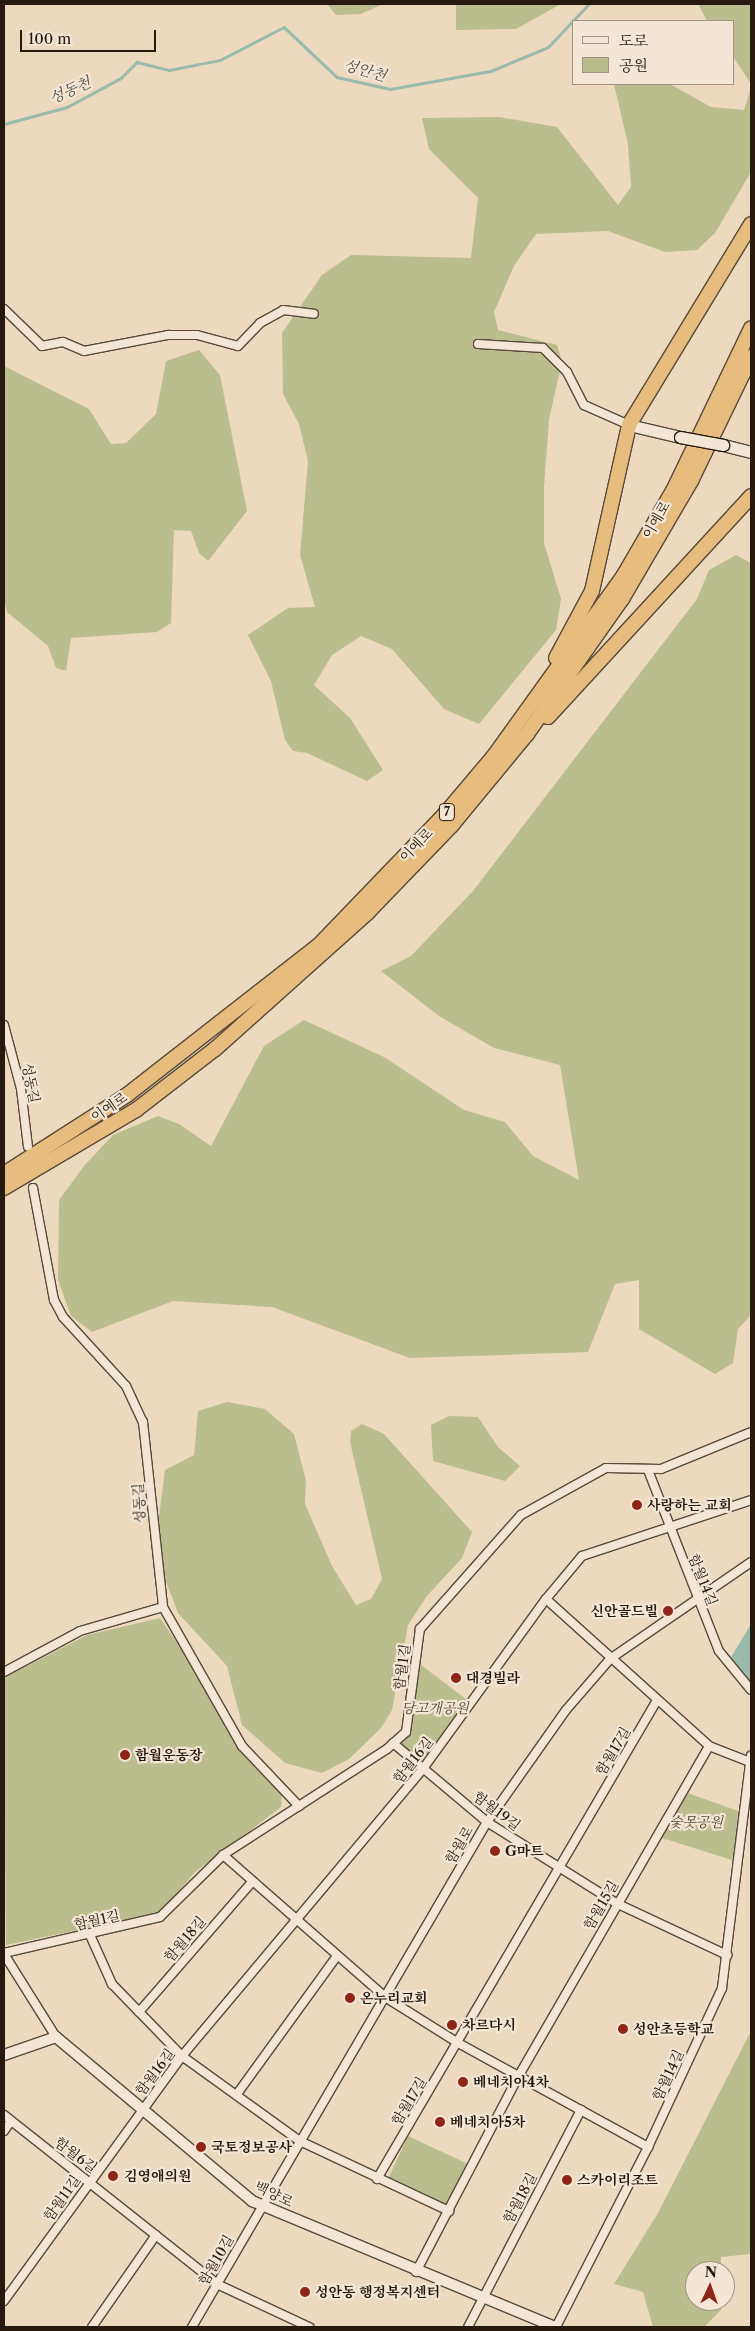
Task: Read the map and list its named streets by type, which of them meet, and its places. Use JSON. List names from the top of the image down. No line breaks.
{"streets":{"highway":["이예로","7"],"street":["성동길","함월14길","함월1길","함월17길","함월16길","함월19길","함월로","함월15길","함월18길","함월6길","백양로","함월11길","함월10길"]},"crossings":[["성동길","함월1길"],["함월14길","함월1길"],["함월14길","함월16길"],["함월14길","함월19길"],["함월14길","함월로"],["함월14길","백양로"],["함월1길","함월19길"],["함월1길","백양로"],["함월17길","함월19길"],["함월16길","함월19길"],["함월16길","백양로"],["함월16길","함월11길"],["함월19길","함월로"],["함월19길","함월15길"],["함월로","백양로"],["함월로","함월10길"],["함월15길","백양로"],["함월18길","백양로"],["함월6길","함월11길"],["함월6길","함월10길"],["백양로","함월11길"],["백양로","함월10길"]],"water":["성안천","성동천"],"parks":["당고개공원","숯못공원"],"places":["사랑하는 교회","신안골드빌","대경빌라","함월운동장","G마트","온누리교회","차르다시","성안초등학교","베네치아4차","베네치아5차","국토정보공사","김영애의원","스카이리조트","성안동 행정복지센터"],"legend":["도로","공원"],"scale_bar":"100 m","north":"top"}
